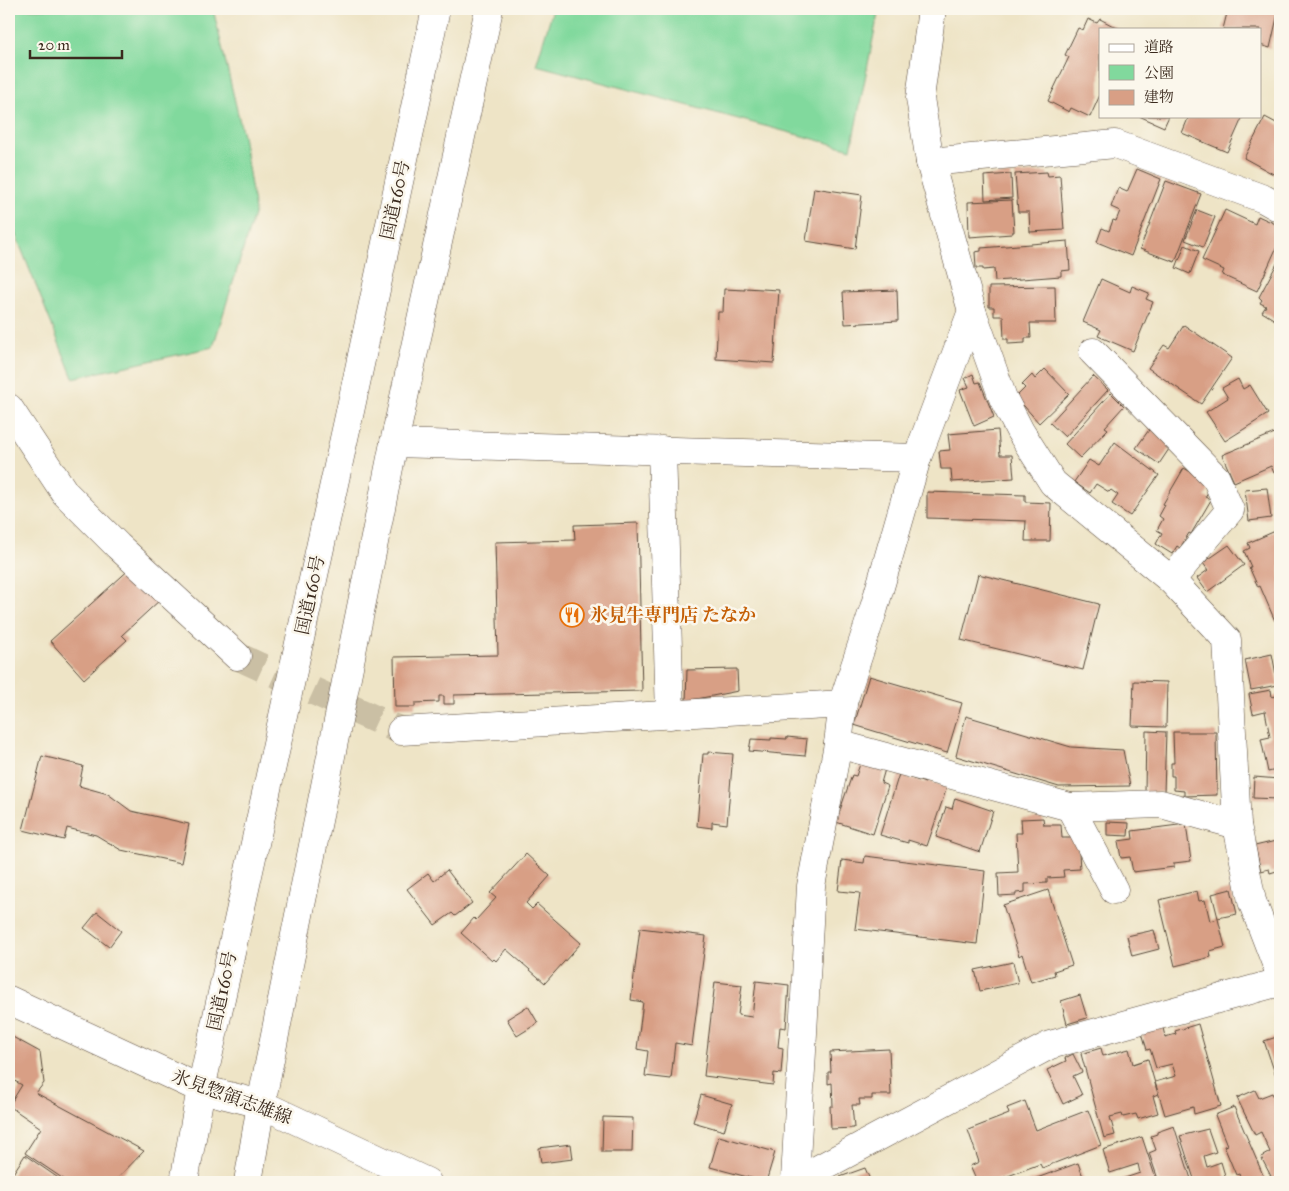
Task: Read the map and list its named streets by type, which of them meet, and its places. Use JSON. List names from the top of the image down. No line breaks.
{"streets":{"main road":["国道160号","氷見惣領志雄線"]},"crossings":[["国道160号","氷見惣領志雄線"]],"places":{"restaurant":["氷見牛専門店 たなか"]},"legend":["道路","公園","建物"],"scale_bar":"20 m"}
